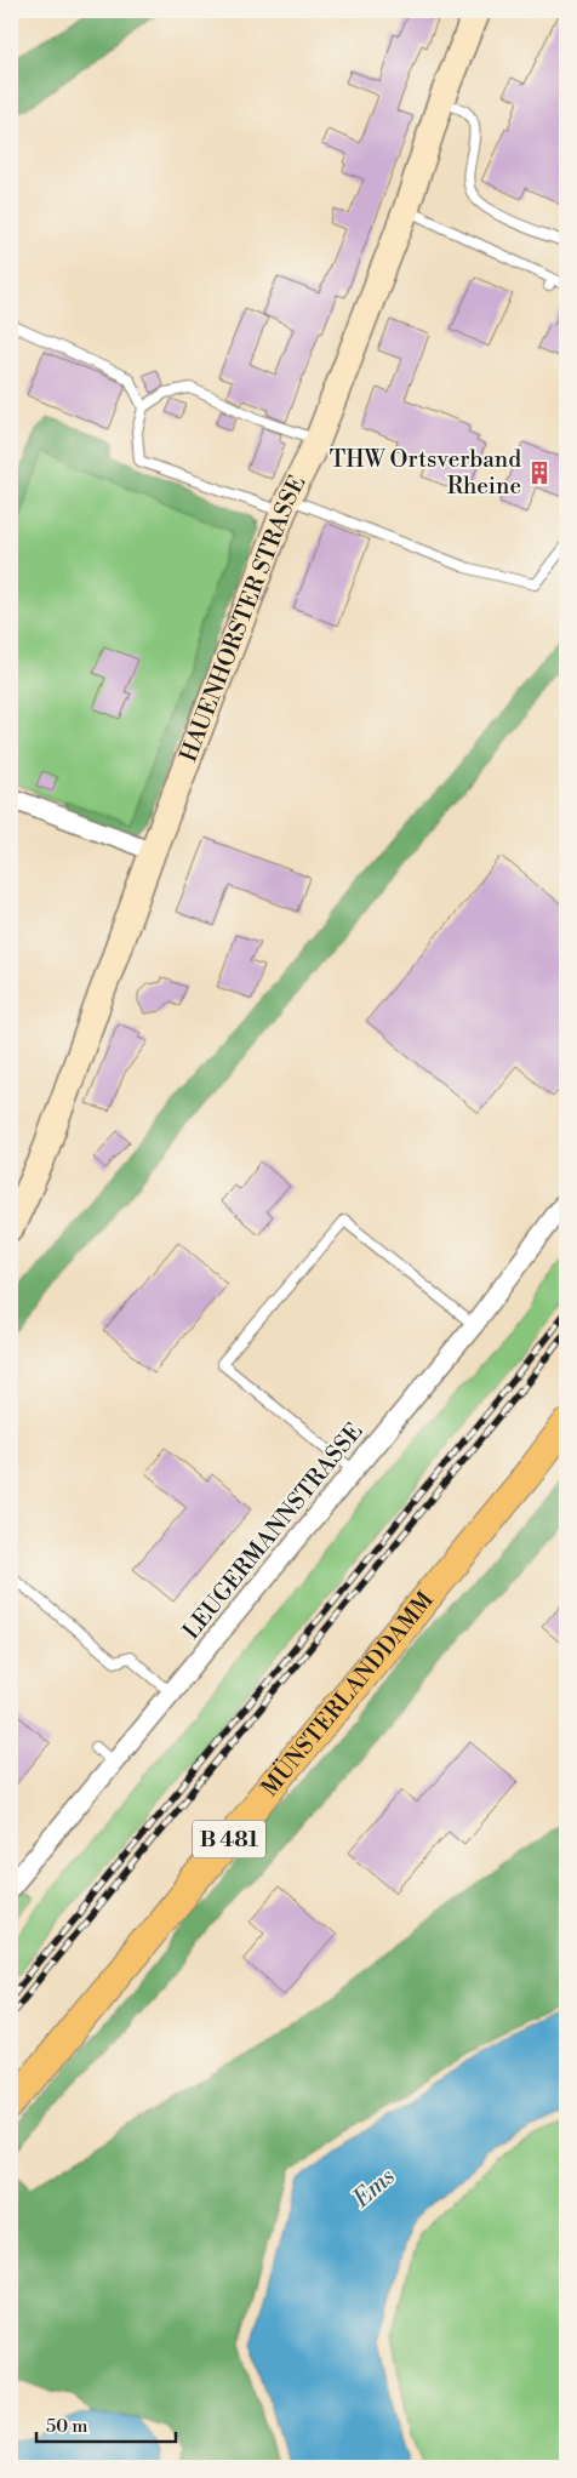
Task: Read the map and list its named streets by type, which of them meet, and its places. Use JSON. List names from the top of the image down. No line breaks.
{"streets":{"main road":["MÜNSTERLANDDAMM","B 481"],"street":["HAUENHORSTER STRASSE","LEUGERMANNSTRASSE"]},"water":["Ems"],"places":{"building":["THW Ortsverband Rheine"]},"scale_bar":"50 m"}
